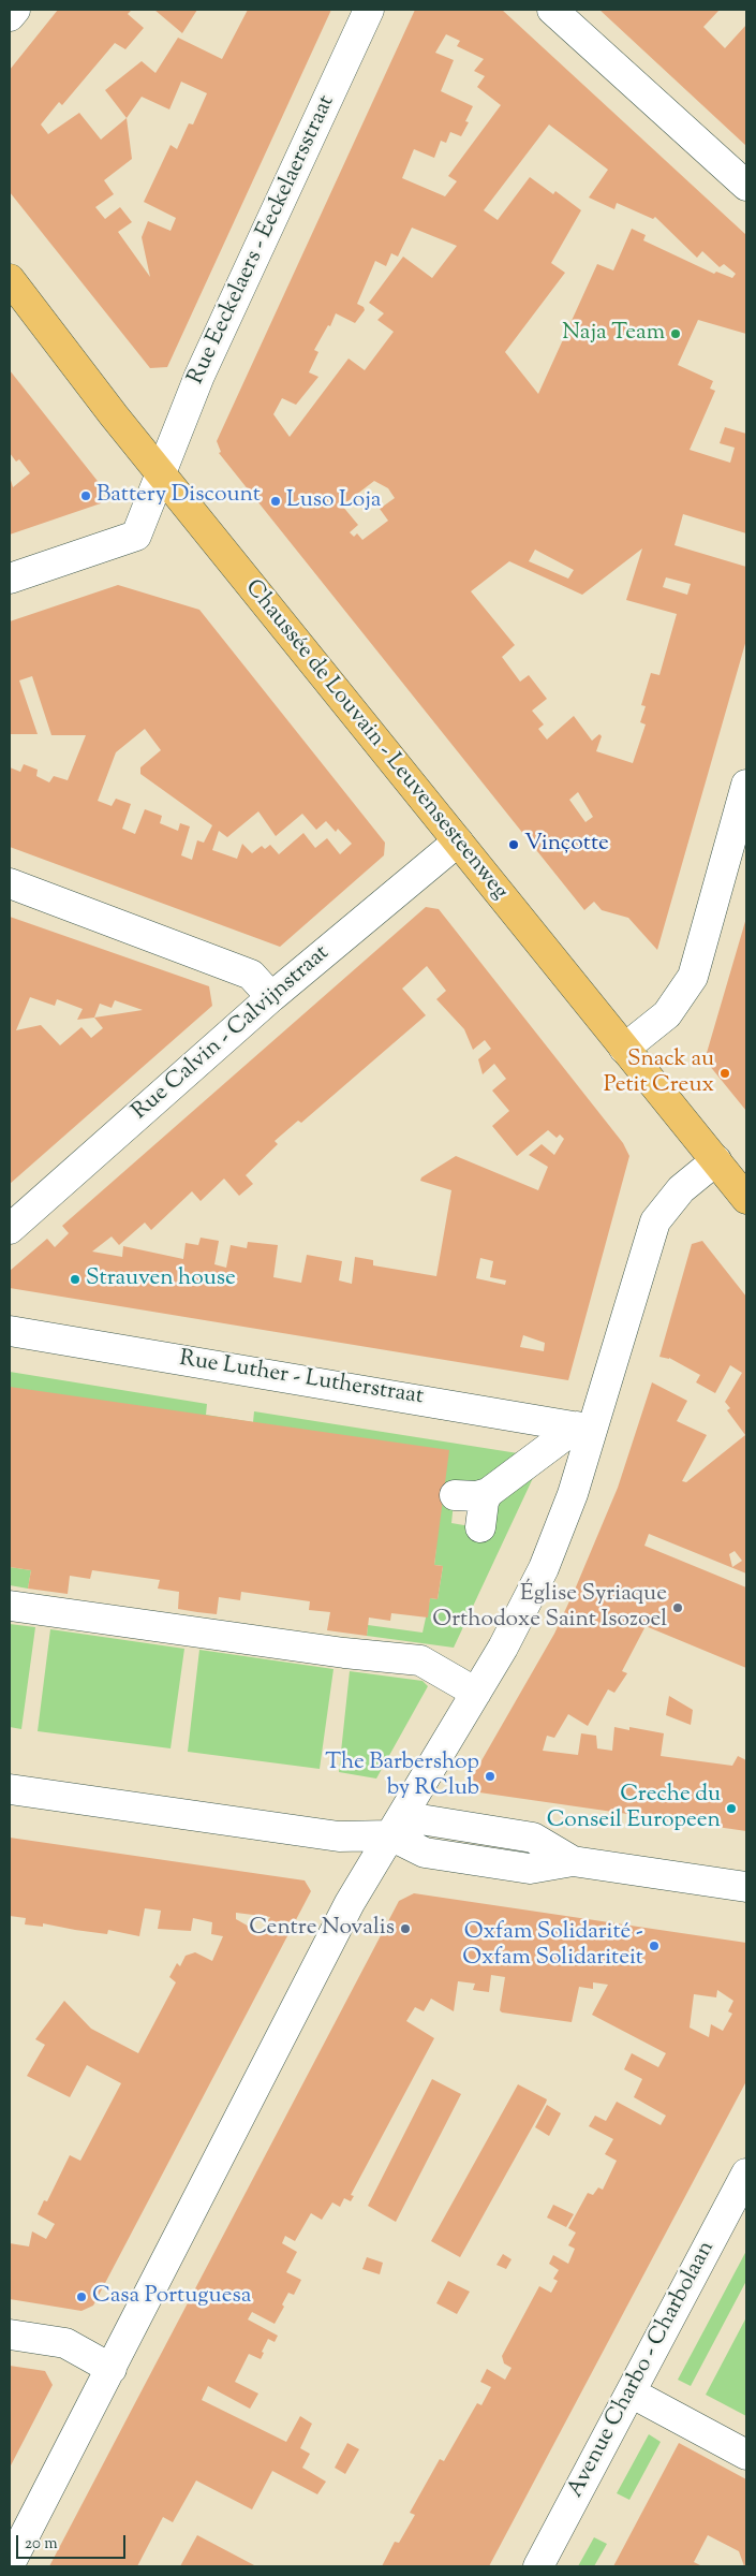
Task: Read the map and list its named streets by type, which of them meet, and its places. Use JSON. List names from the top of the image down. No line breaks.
{"streets":{"main road":["Chaussée de Louvain - Leuvensesteenweg"],"street":["Rue Eeckelaers - Eeckelaersstraat","Rue Calvin - Calvijnstraat","Rue Luther - Lutherstraat","Avenue Charbo - Charbolaan"]},"crossings":[["Rue Eeckelaers - Eeckelaersstraat","Chaussée de Louvain - Leuvensesteenweg"],["Chaussée de Louvain - Leuvensesteenweg","Rue Calvin - Calvijnstraat"]],"places":["Naja Team","Battery Discount","Luso Loja","Vinçotte","Snack au Petit Creux","Strauven house","Église Syriaque Orthodoxe Saint Isozoel","The Barbershop by RClub","Creche du Conseil Europeen","Centre Novalis","Oxfam Solidarité - Oxfam Solidariteit","Casa Portuguesa"],"scale_bar":"20 m"}
